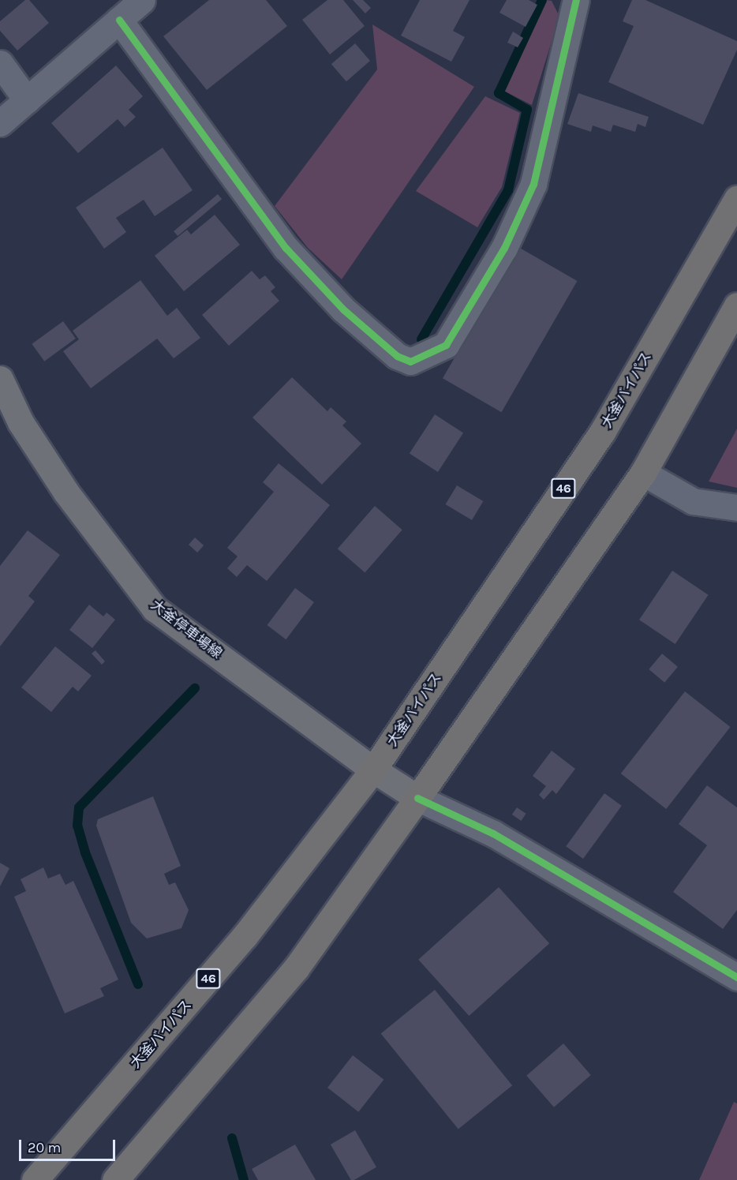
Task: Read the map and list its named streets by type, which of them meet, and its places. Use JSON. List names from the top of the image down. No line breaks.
{"streets":{"highway":["大釜バイパス","46"],"main road":["大釜停車場線"]},"crossings":[["大釜バイパス","大釜停車場線"]],"scale_bar":"20 m"}
